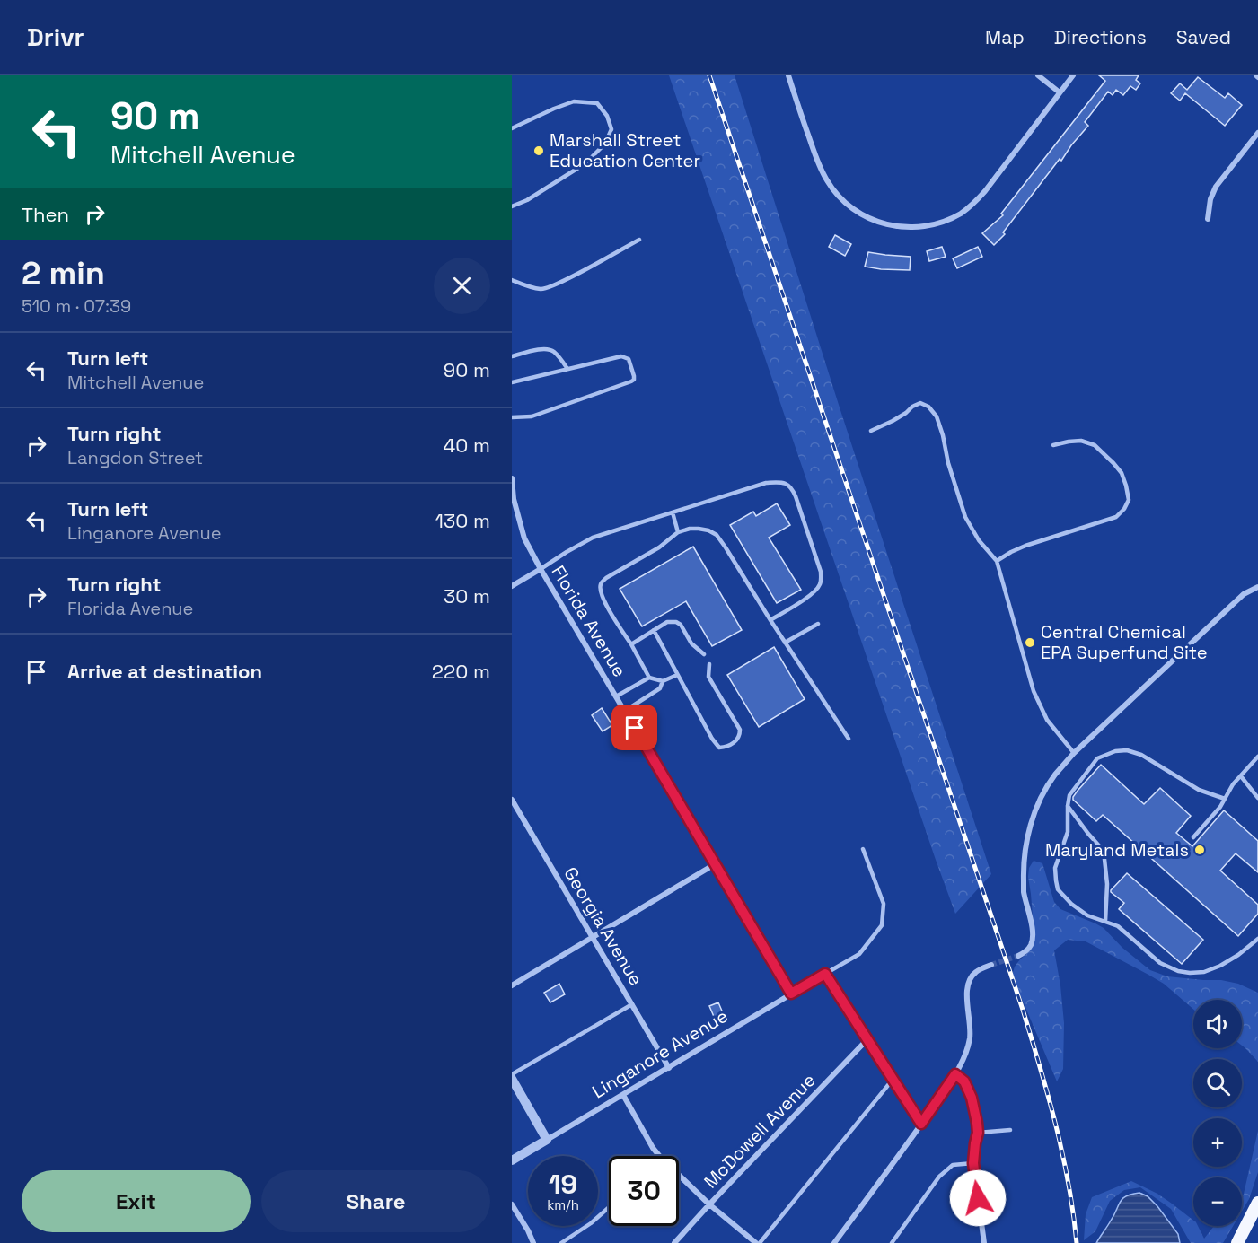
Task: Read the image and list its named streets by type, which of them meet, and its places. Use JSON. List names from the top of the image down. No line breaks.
{"streets":{"street":["Florida Avenue","Georgia Avenue","Linganore Avenue","McDowell Avenue"]},"crossings":[["Florida Avenue","Linganore Avenue"],["Georgia Avenue","Linganore Avenue"]],"places":["Marshall Street Education Center","Central Chemical EPA Superfund Site","Maryland Metals"],"page":{"header":"Drivr","nav":["Map","Directions","Saved"],"turn":["90 m","Mitchell Avenue"],"then":"Then","heading":["2 min","510 m · 07:39"],"list":[{"name":"Turn left","note":"Mitchell Avenue","value":"90 m"},{"name":"Turn right","note":"Langdon Street","value":"40 m"},{"name":"Turn left","note":"Linganore Avenue","value":"130 m"},{"name":"Turn right","note":"Florida Avenue","value":"30 m"},{"name":"Arrive at destination","value":"220 m"}],"map_buttons":["+","−"],"speed":"19 km/h","limit":"30","buttons":["Exit","Share"]}}
